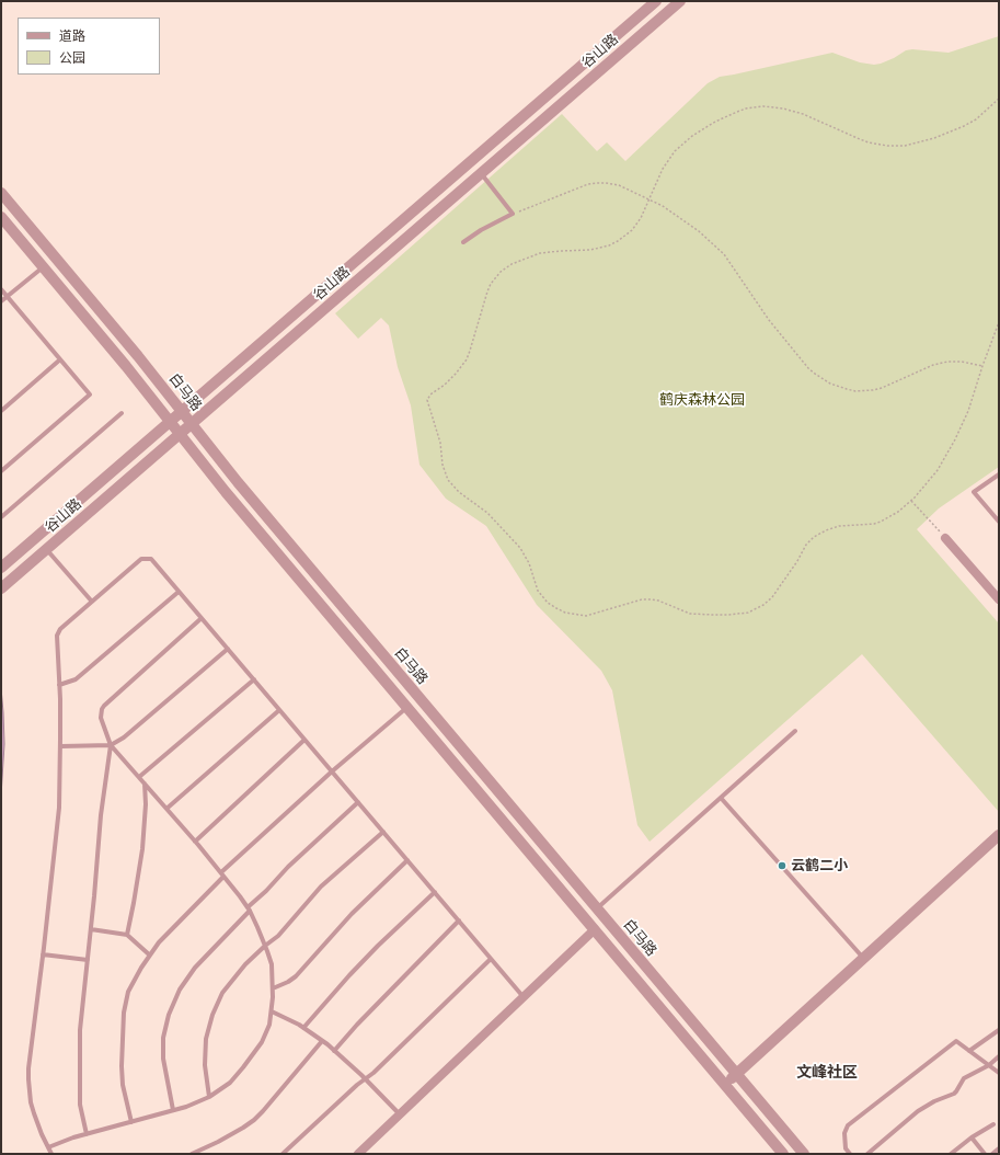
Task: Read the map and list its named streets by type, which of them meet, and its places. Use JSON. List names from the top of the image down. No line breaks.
{"streets":{"street":["谷山路","白马路"]},"crossings":[["谷山路","白马路"]],"districts":["文峰社区"],"parks":["鹤庆森林公园"],"places":["云鹤二小"],"legend":["道路","公园"]}
